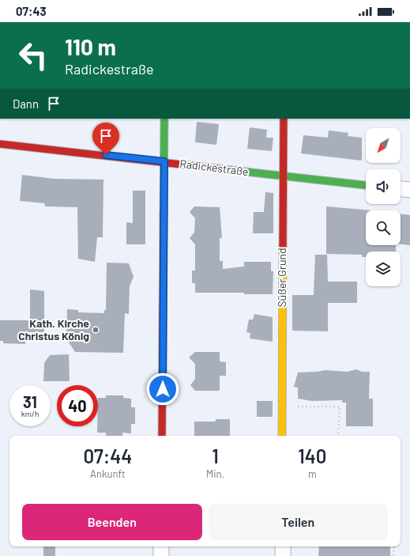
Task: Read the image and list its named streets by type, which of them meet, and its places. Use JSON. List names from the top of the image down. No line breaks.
{"streets":{"street":["Radickestraße","Süßer Grund"]},"crossings":[["Radickestraße","Süßer Grund"]],"places":["Kath. Kirche Christus König"],"north":"bottom left","page":{"status":"07:43","turn":["110 m","Radickestraße"],"then":"Dann","speed":"31 km/h","limit":"40","eta":["07:44","Ankunft","1","Min.","140","m"],"buttons":["Beenden","Teilen"]}}
